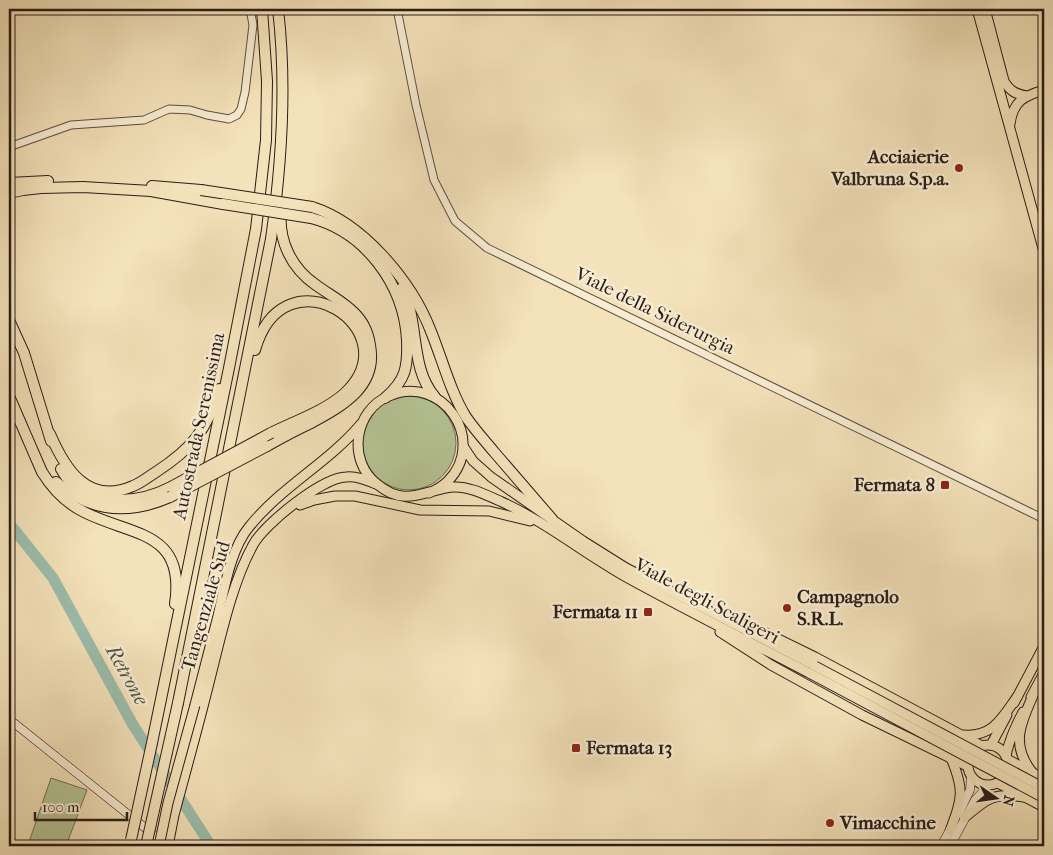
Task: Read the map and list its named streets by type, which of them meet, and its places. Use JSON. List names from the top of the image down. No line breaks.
{"streets":{"highway":["Autostrada Serenissima"],"main road":["Viale degli Scaligeri","Tangenziale Sud"],"street":["Viale della Siderurgia"]},"crossings":[["Viale degli Scaligeri","Tangenziale Sud"]],"water":["Retrone"],"places":{"other":["Acciaierie Valbruna S.p.a.","Campagnolo S.R.L.","Vimacchine"],"transit":["Fermata 8","Fermata 11","Fermata 13"]},"scale_bar":"100 m","north":"right"}
